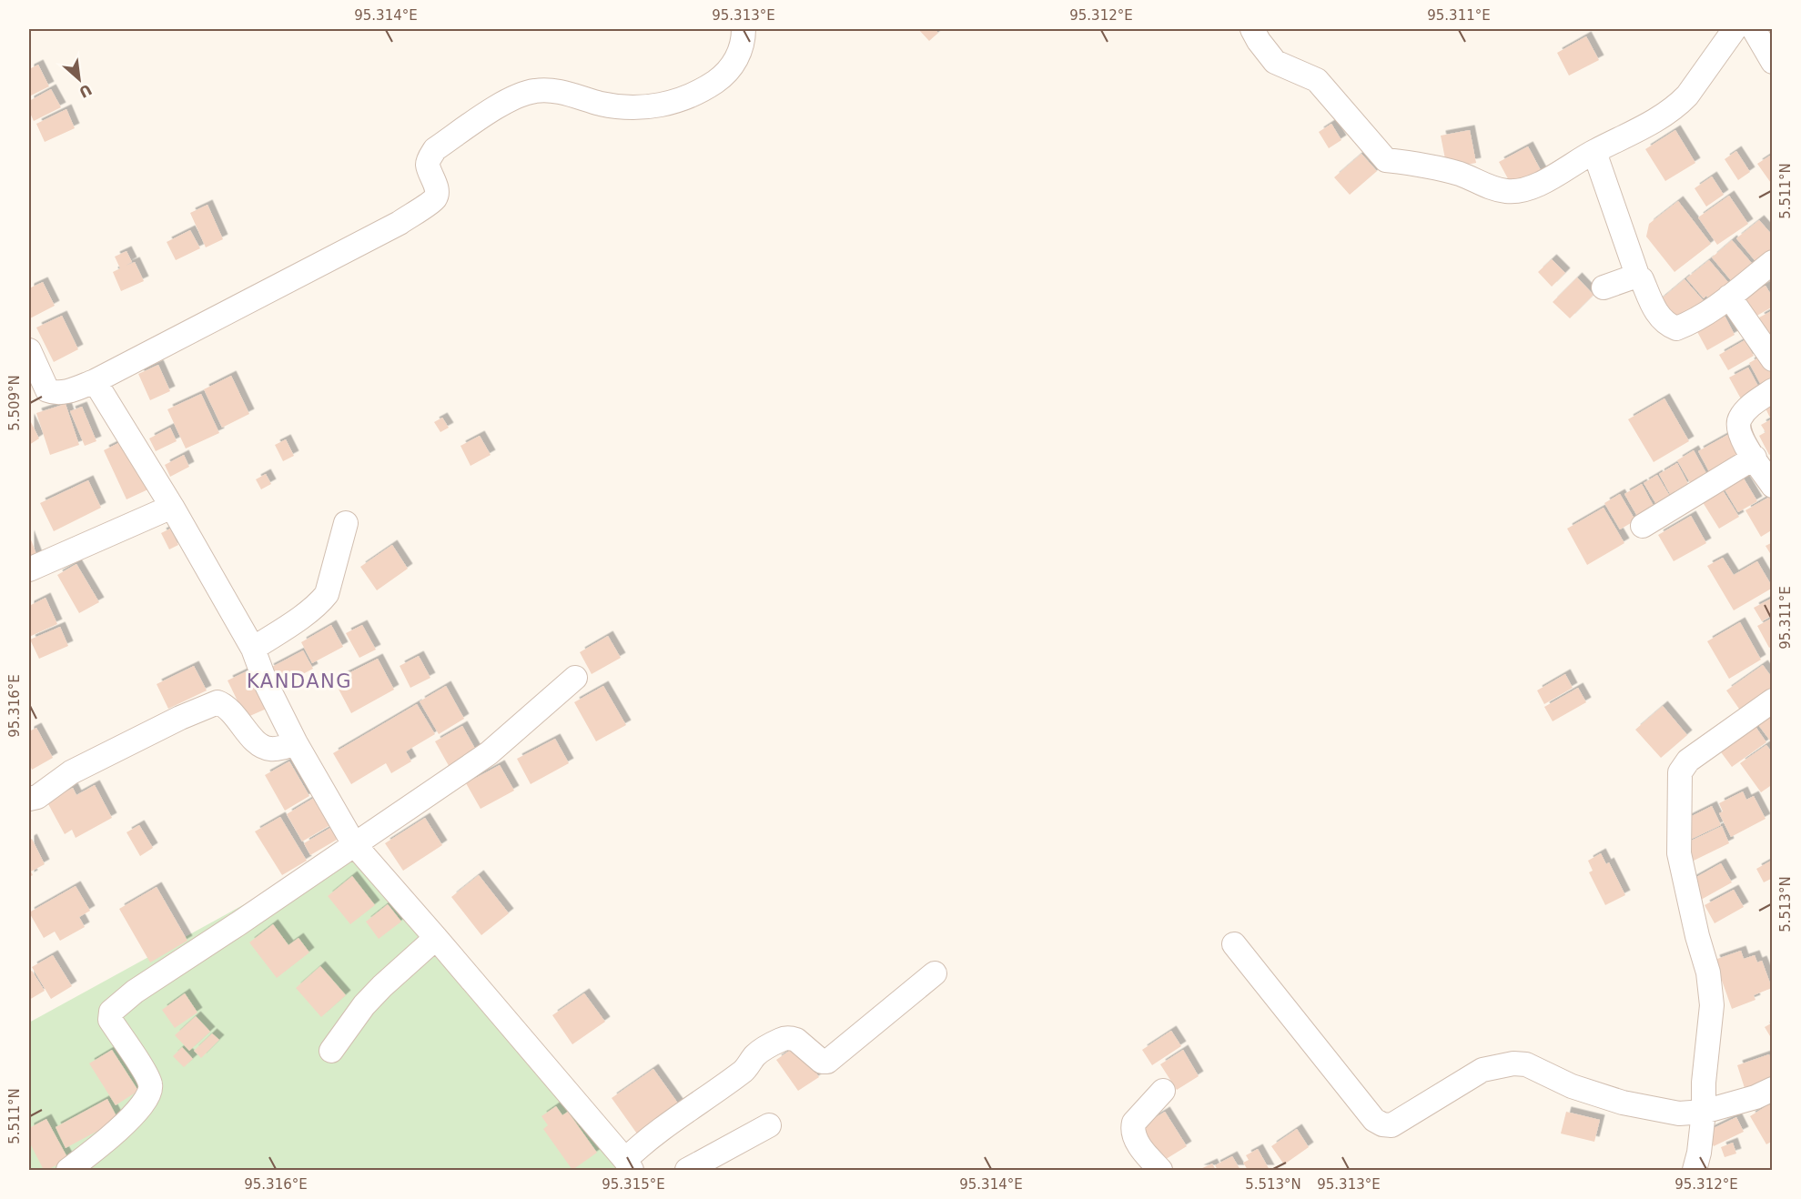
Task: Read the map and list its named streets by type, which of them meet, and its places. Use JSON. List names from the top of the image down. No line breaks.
{"districts":["KANDANG"],"north":"bottom right","coordinates":["95.314°E","95.313°E","95.312°E","95.311°E","5.511°N","5.509°N","95.316°E","5.513°N","95.315°E"]}
